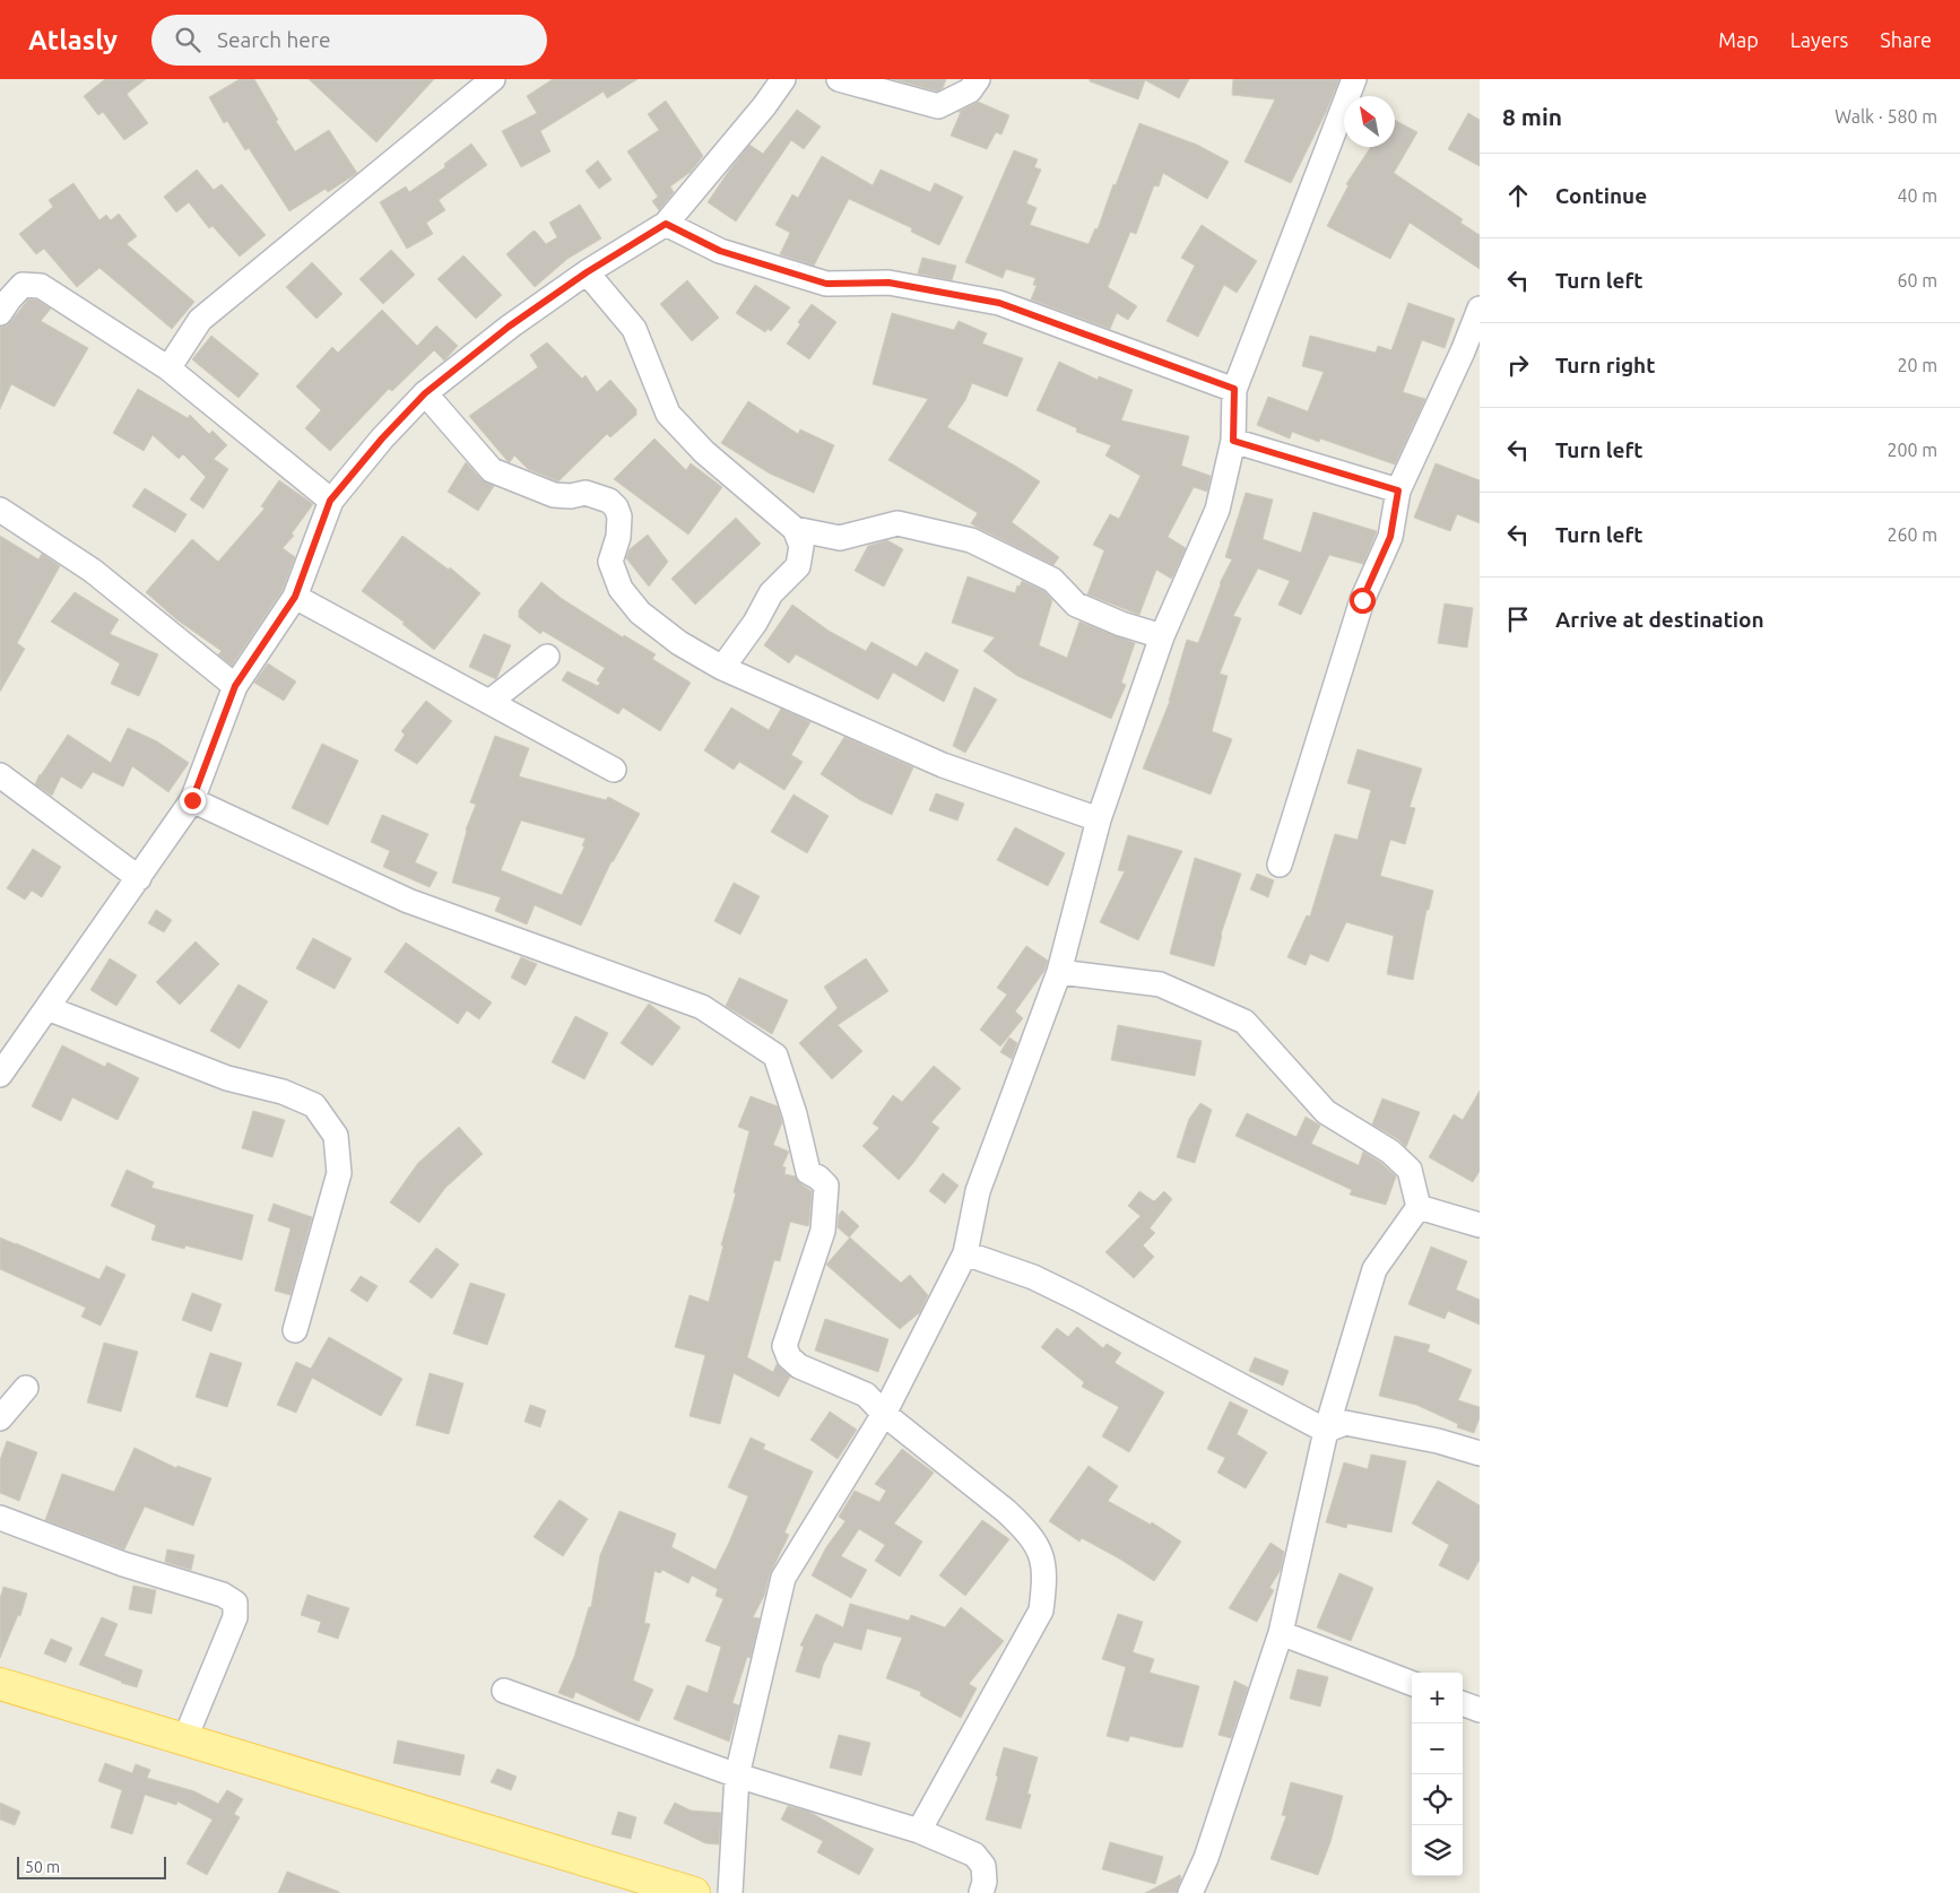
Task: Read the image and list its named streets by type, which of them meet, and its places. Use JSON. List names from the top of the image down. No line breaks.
{"scale_bar":"50 m","north":"top left","page":{"header":"Atlasly","search":"Search here","nav":["Map","Layers","Share"],"heading":["8 min","Walk · 580 m"],"list":[["Continue","40 m"],["Turn left","60 m"],["Turn right","20 m"],["Turn left","200 m"],["Turn left","260 m"],"Arrive at destination"],"map_buttons":["+","−"],"scale":"50 m"}}
